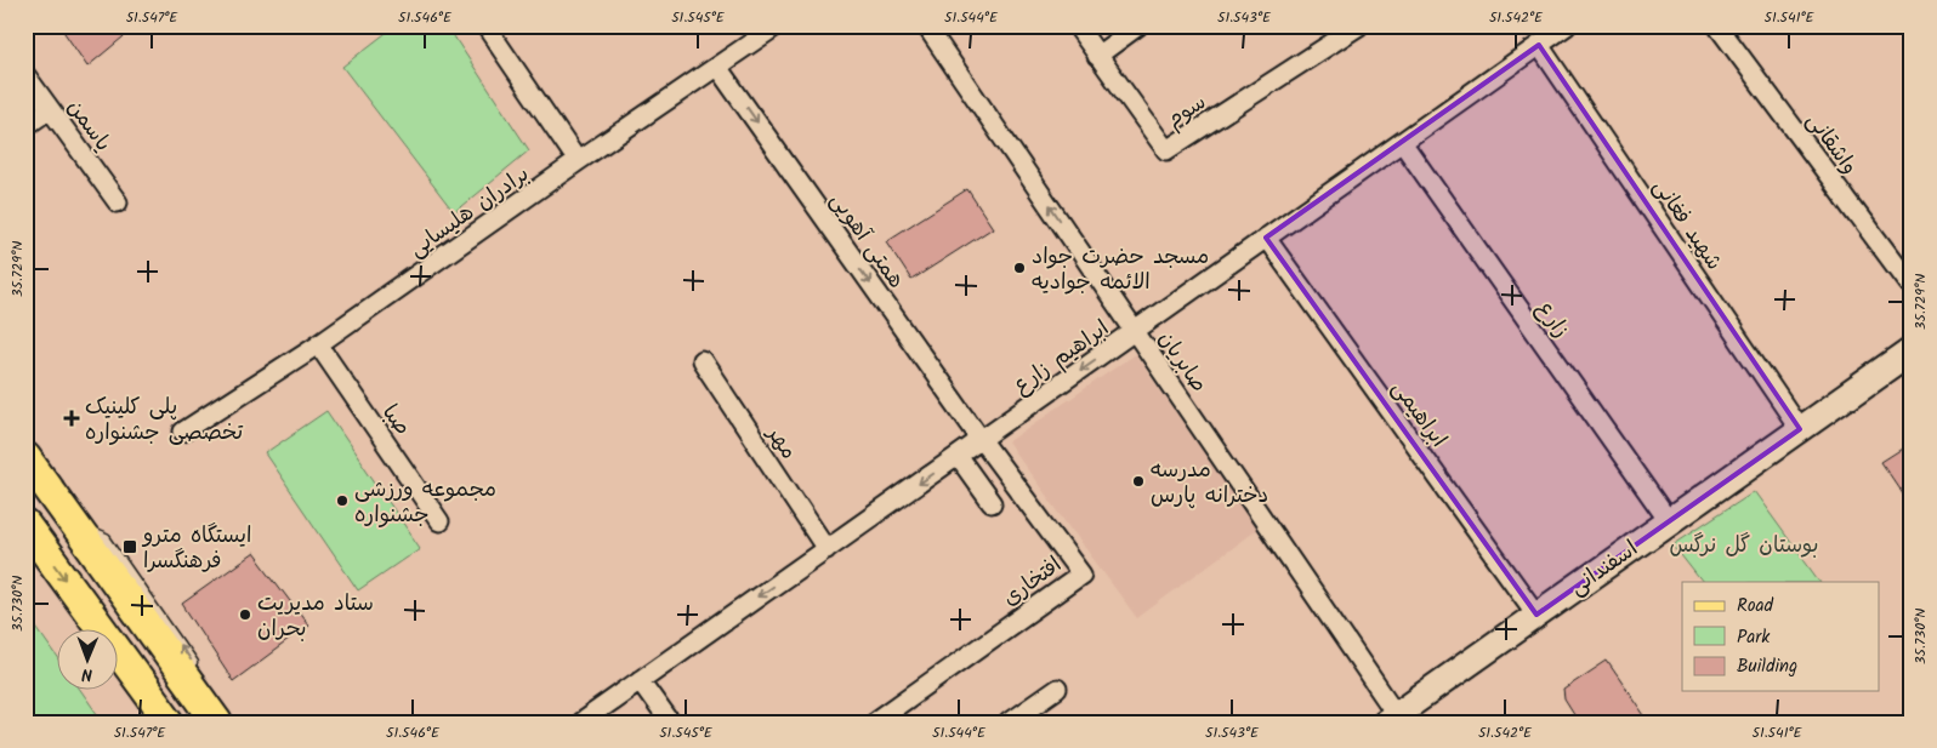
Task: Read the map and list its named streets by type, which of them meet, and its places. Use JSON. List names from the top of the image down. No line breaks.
{"streets":{"main road":["اسفندانی"],"street":["سوم","یاسمن","واشقانی","برادران هلیسایی","شهید فغانی","همتی آهویی","زارع","ابراهیم زارع","صابریان","ابراهیمی","صبا","مهر","افتخاری"]},"crossings":[["برادران هلیسایی","همتی آهویی"],["برادران هلیسایی","صبا"],["شهید فغانی","ابراهیم زارع"],["شهید فغانی","اسفندانی"],["همتی آهویی","ابراهیم زارع"],["همتی آهویی","افتخاری"],["زارع","ابراهیم زارع"],["زارع","اسفندانی"],["ابراهیم زارع","صابریان"],["ابراهیم زارع","ابراهیمی"],["ابراهیم زارع","مهر"],["ابراهیم زارع","افتخاری"],["صابریان","اسفندانی"],["ابراهیمی","اسفندانی"]],"one_way":["همتی آهویی","ابراهیم زارع","صابریان"],"parks":["بوستان گل نرگس"],"places":{"other":["مسجد حضرت جواد الائمه جوادیه","مدرسه دخترانه پارس","مجموعه ورزشی جشنواره","ستاد مدیریت بحران"],"health":["پلی کلینیک تخصصی جشنواره"],"transit":["ایستگاه مترو فرهنگسرا"]},"legend":["Road","Park","Building"],"north":"bottom","coordinates":["51.547°E","51.546°E","51.545°E","51.544°E","51.543°E","51.542°E","51.541°E","35.729°N","35.730°N"]}
